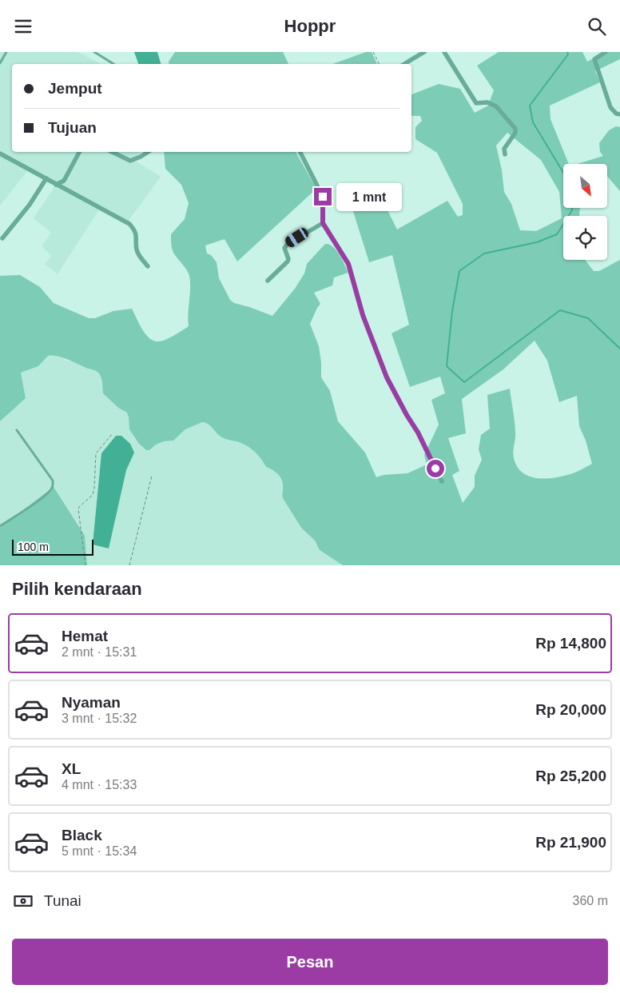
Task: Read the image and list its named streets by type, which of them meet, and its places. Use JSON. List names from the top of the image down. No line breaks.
{"scale_bar":"100 m","north":"bottom right","page":{"header":"Hoppr","banner":["Jemput","Tujuan"],"bubble":"1 mnt","scale":"100 m","heading":"Pilih kendaraan","list":[{"name":"Hemat","note":"2 mnt · 15:31","value":"Rp 14,800"},{"name":"Nyaman","note":"3 mnt · 15:32","value":"Rp 20,000"},{"name":"XL","note":"4 mnt · 15:33","value":"Rp 25,200"},{"name":"Black","note":"5 mnt · 15:34","value":"Rp 21,900"}],"pay":["Tunai","360 m"],"buttons":"Pesan"}}
